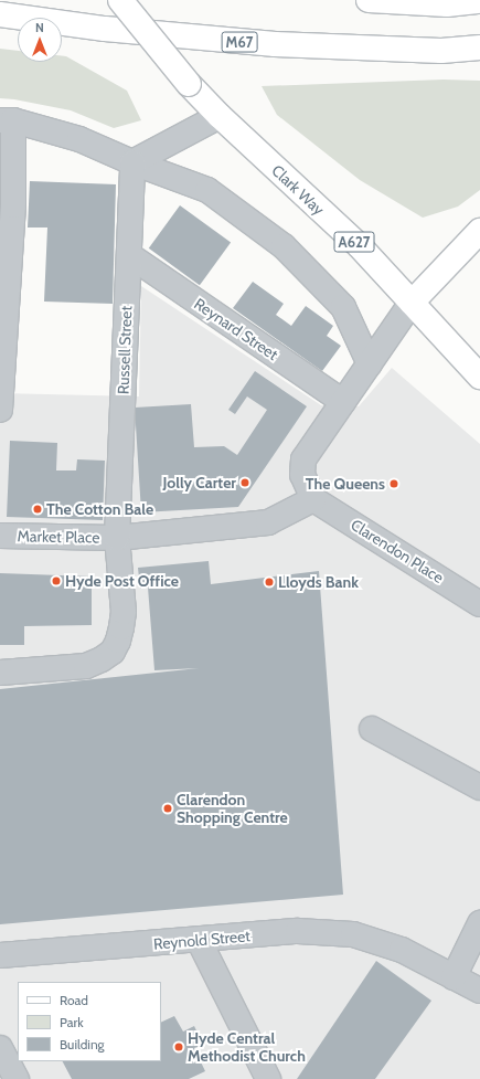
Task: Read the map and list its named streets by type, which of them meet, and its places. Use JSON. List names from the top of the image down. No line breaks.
{"streets":{"main road":["M67","Clark Way","A627"],"street":["Reynard Street","Russell Street","Market Place","Clarendon Place","Reynold Street"]},"crossings":[["Reynard Street","Russell Street"],["Russell Street","Market Place"],["Market Place","Clarendon Place"]],"places":["Jolly Carter","The Queens","The Cotton Bale","Hyde Post Office","Lloyds Bank","Clarendon Shopping Centre","Hyde Central Methodist Church"],"legend":["Road","Park","Building"],"north":"top"}
